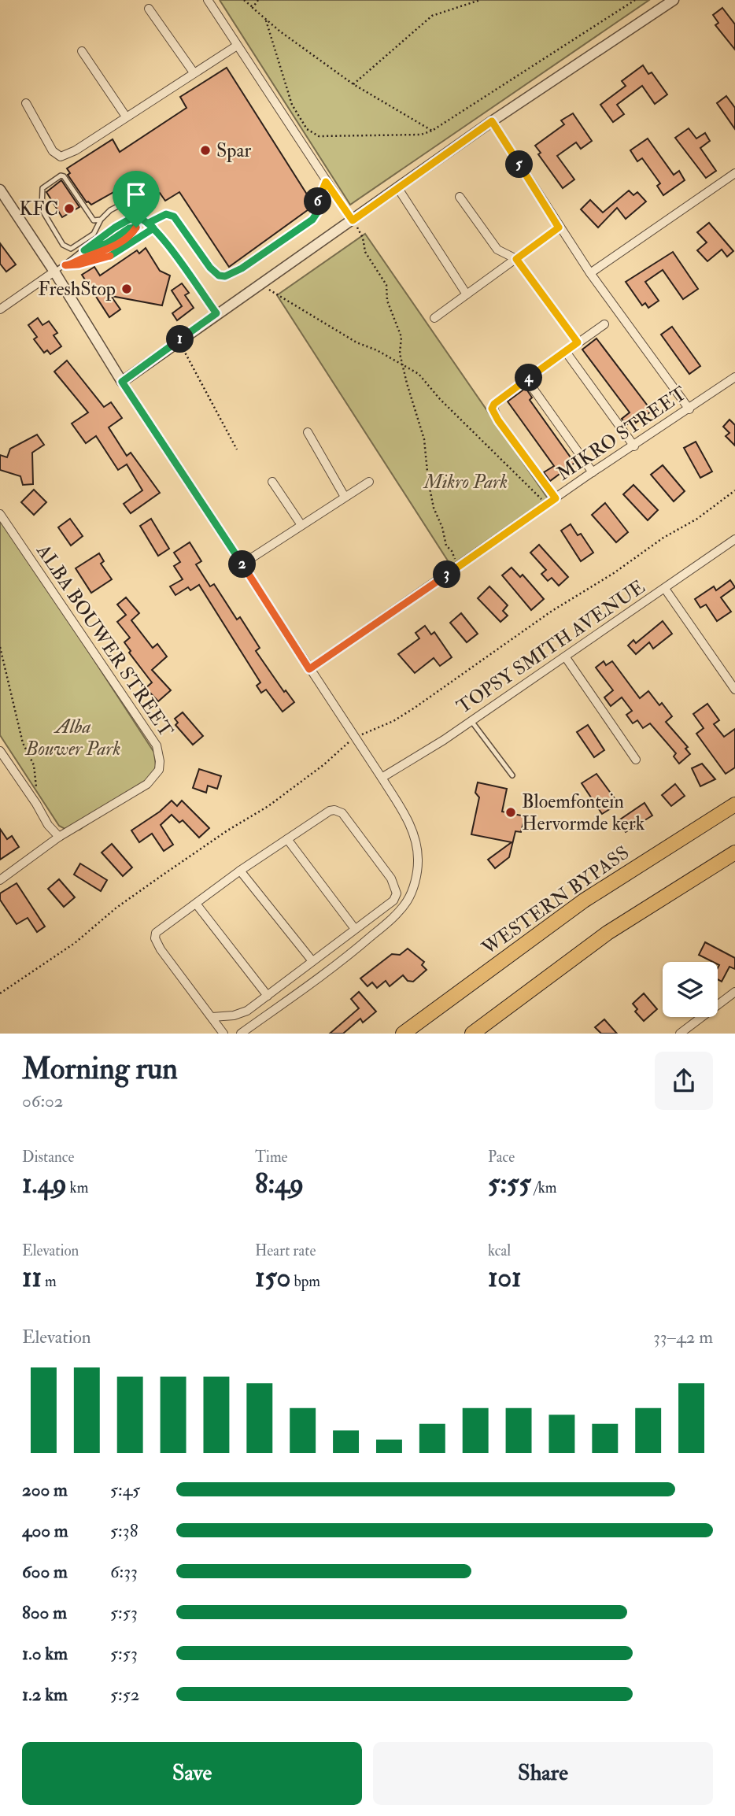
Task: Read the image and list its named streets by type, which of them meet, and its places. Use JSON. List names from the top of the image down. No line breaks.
{"streets":{"highway":["WESTERN BYPASS"],"street":["MIKRO STREET","ALBA BOUWER STREET","TOPSY SMITH AVENUE"]},"parks":["Mikro Park","Alba Bouwer Park"],"places":["Spar","KFC","FreshStop","Bloemfontein Hervormde kerk"],"page":{"pins":["5","6","1","4","2","3"],"heading":["Morning run","06:02"],"stats":[["Distance","1.49 km"],["Time","8:49"],["Pace","5:55 /km"],["Elevation","11 m"],["Heart rate","150 bpm"],["kcal","101"]],"chart":["Elevation","33–42 m"],"list":[{"name":"200 m","note":"5:45"},{"name":"400 m","note":"5:38"},{"name":"600 m","note":"6:33"},{"name":"800 m","note":"5:53"},{"name":"1.0 km","note":"5:53"},{"name":"1.2 km","note":"5:52"}],"buttons":["Save","Share"]}}
